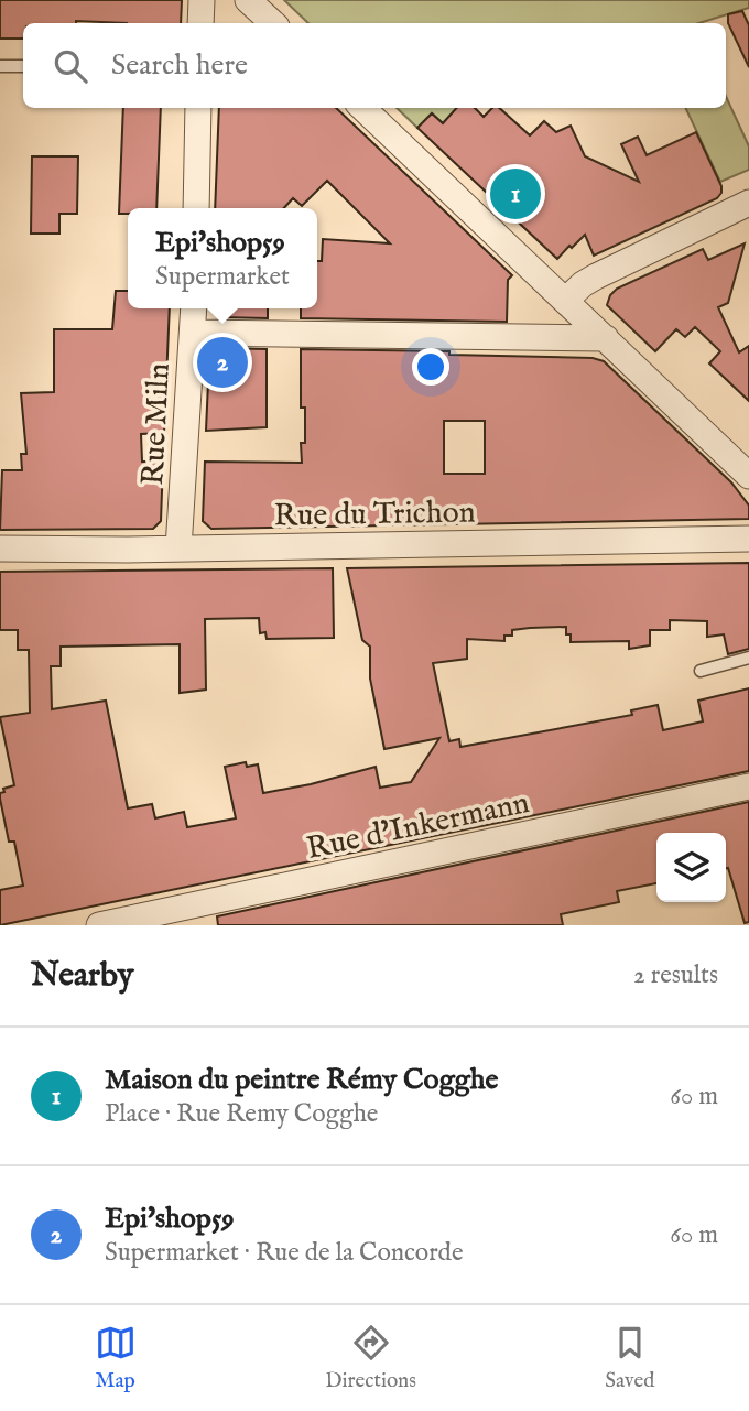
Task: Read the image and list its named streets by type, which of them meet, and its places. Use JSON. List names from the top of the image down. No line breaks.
{"streets":{"street":["Rue Miln","Rue du Trichon","Rue d'Inkermann"]},"crossings":[["Rue Miln","Rue du Trichon"]],"page":{"search":"Search here","pins":["1","2"],"popup":["Epi'shop59","Supermarket"],"heading":["Nearby","2 results"],"list":[{"mark":"1","name":"Maison du peintre Rémy Cogghe","note":"Place · Rue Remy Cogghe","value":"60 m"},{"mark":"2","name":"Epi'shop59","note":"Supermarket · Rue de la Concorde","value":"60 m"}],"nav":["Map","Directions","Saved"]}}
